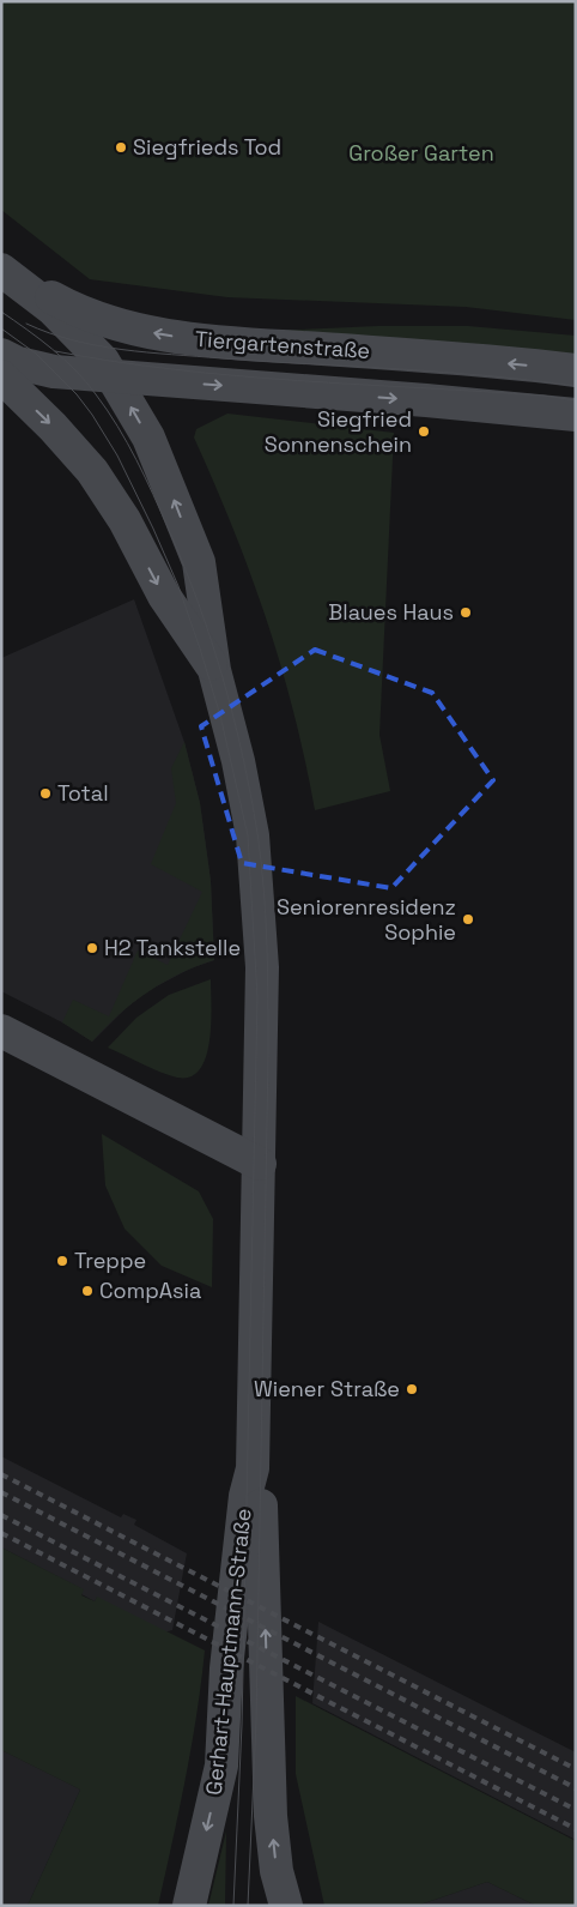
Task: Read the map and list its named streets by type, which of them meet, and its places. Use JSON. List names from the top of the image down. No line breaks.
{"streets":{"main road":["Tiergartenstraße","Gerhart-Hauptmann-Straße"]},"parks":["Großer Garten"],"places":["Siegfrieds Tod","Siegfried Sonnenschein","Blaues Haus","Total","Seniorenresidenz Sophie","H2 Tankstelle","Treppe","CompAsia","Wiener Straße"]}
